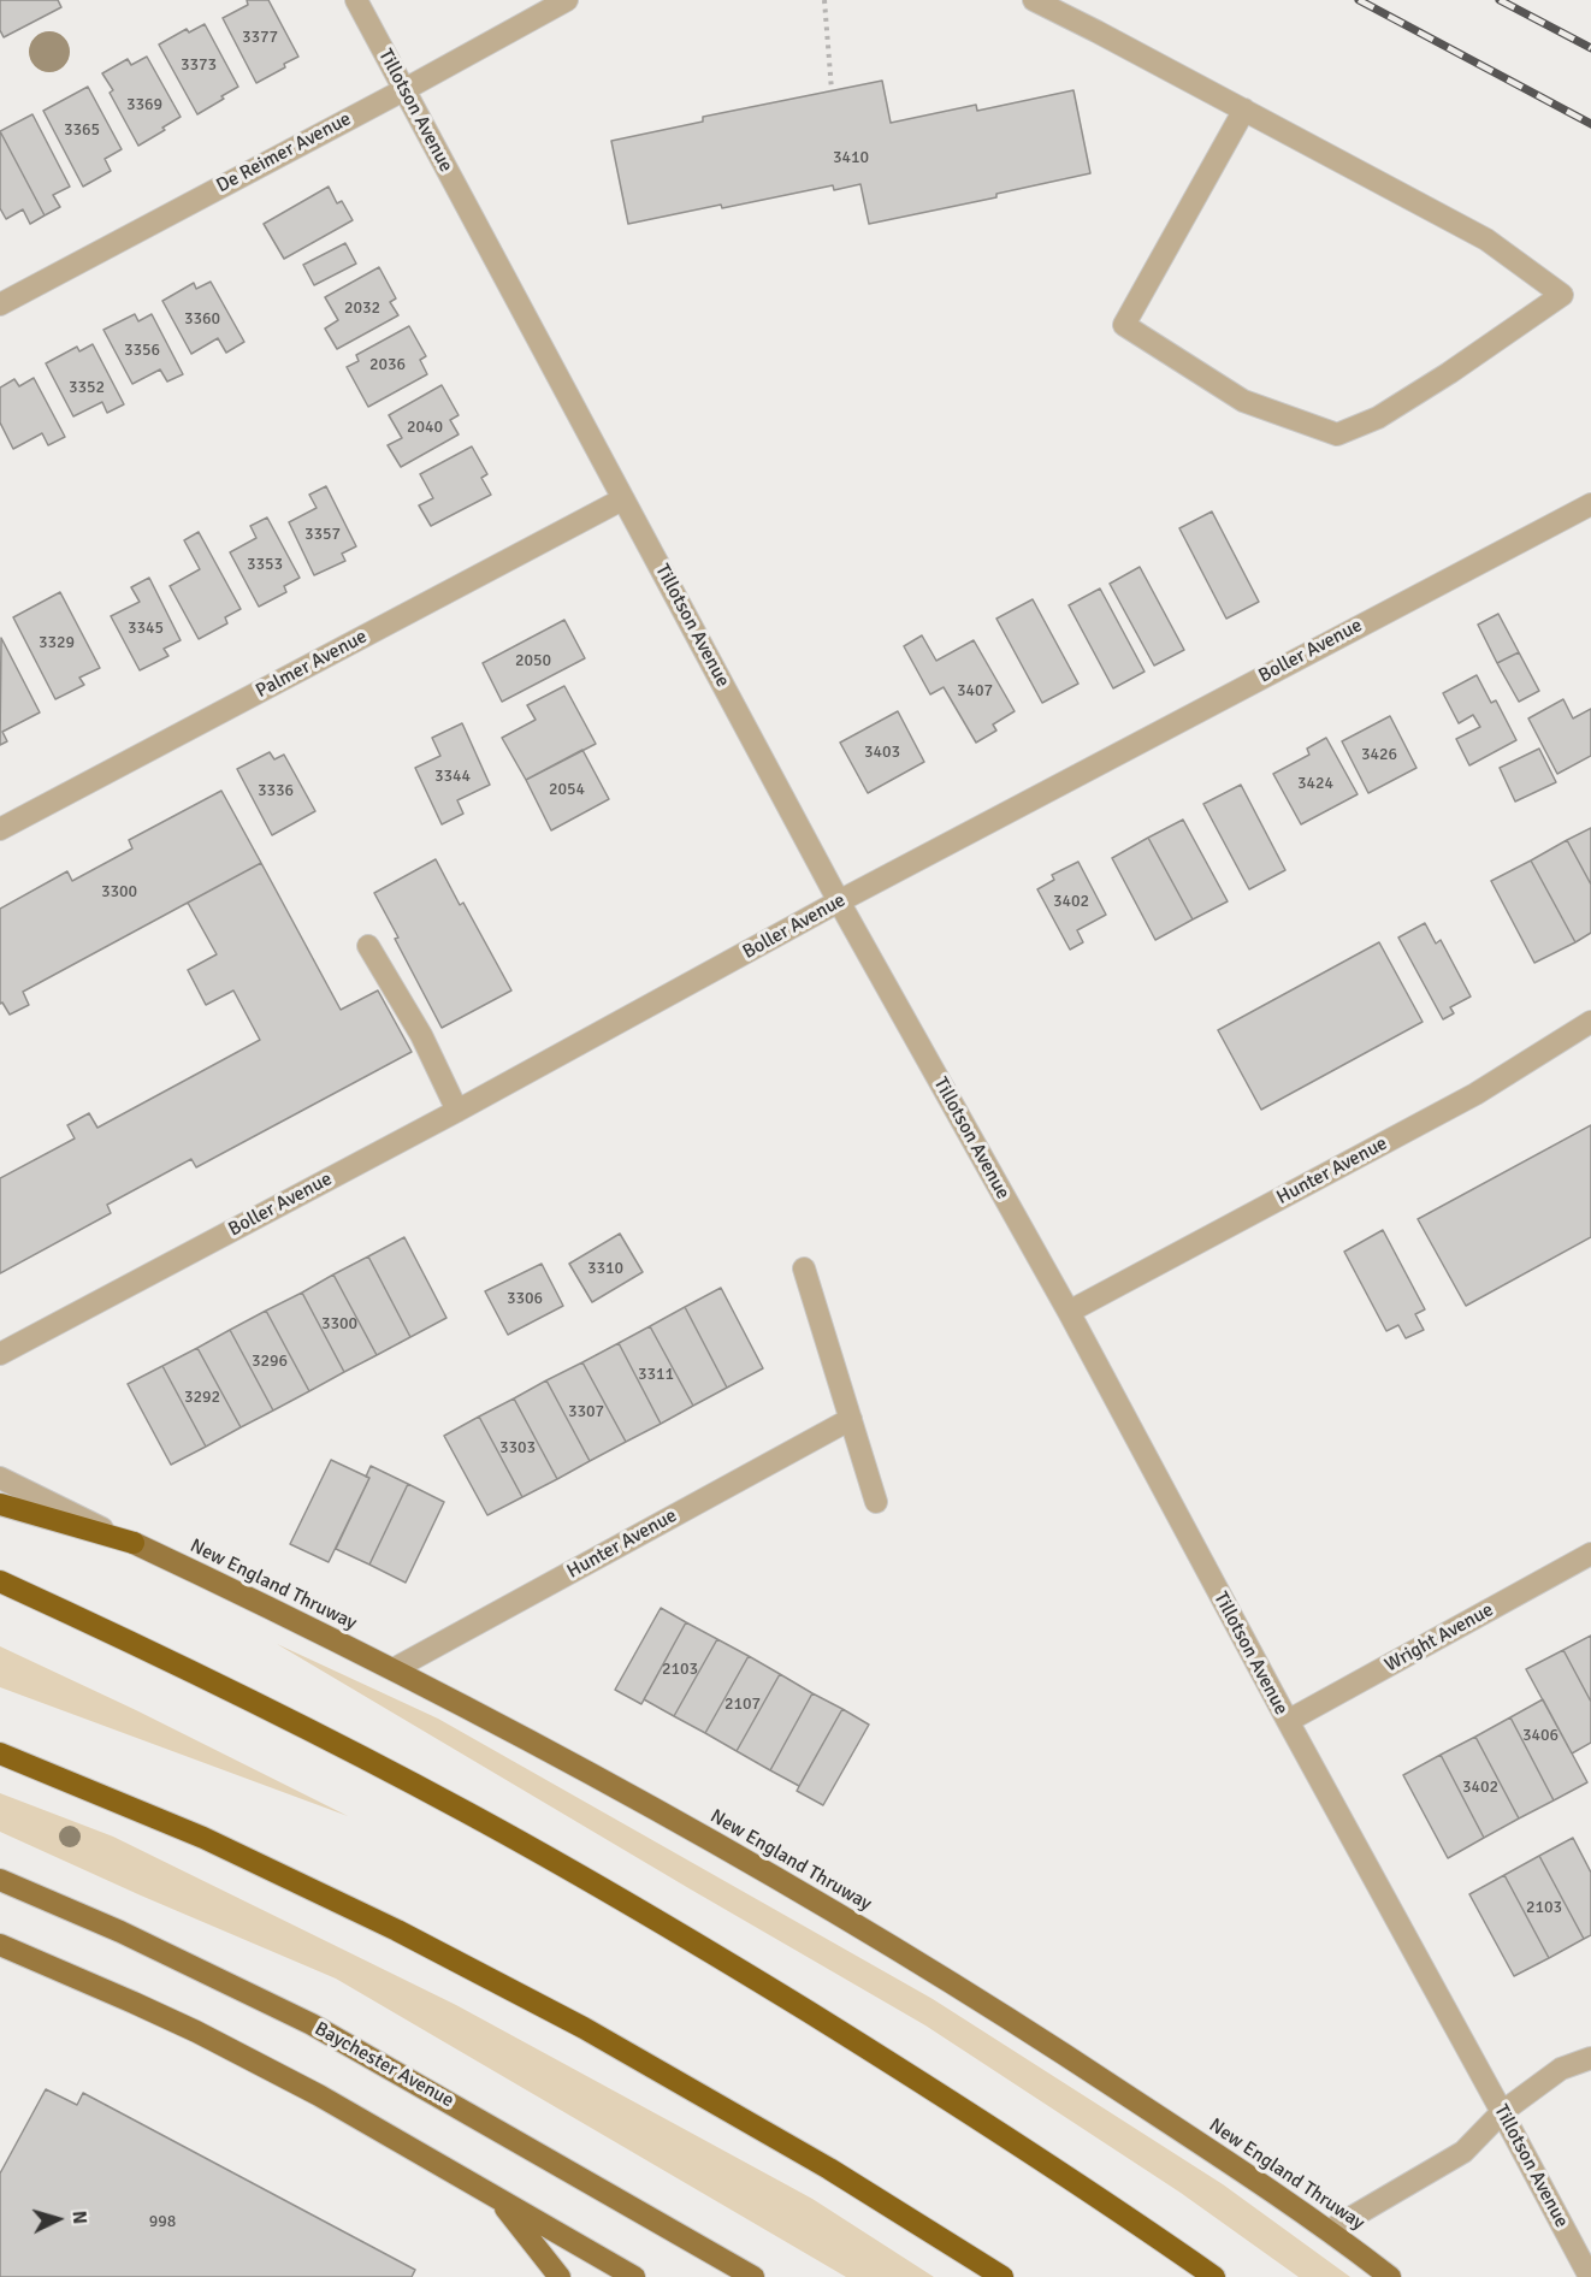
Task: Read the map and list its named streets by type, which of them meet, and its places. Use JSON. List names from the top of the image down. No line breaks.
{"streets":{"main road":["New England Thruway","Baychester Avenue"],"street":["Tillotson Avenue","De Reimer Avenue","Boller Avenue","Palmer Avenue","Hunter Avenue","Wright Avenue"]},"crossings":[["Tillotson Avenue","De Reimer Avenue"],["Tillotson Avenue","Boller Avenue"],["Tillotson Avenue","Palmer Avenue"],["Tillotson Avenue","Hunter Avenue"],["Tillotson Avenue","Wright Avenue"],["Hunter Avenue","New England Thruway"]],"house_numbers":["3377","3373","3369","3365","3410","2032","3360","3356","2036","3352","2040","3357","3353","3345","3329","2050","3407","3403","3426","3344","3424","2054","3336","3300","3402","3310","3306","3300","3296","3311","3292","3307","3303","2103","2107","3406","3402","2103","998"],"north":"right"}
